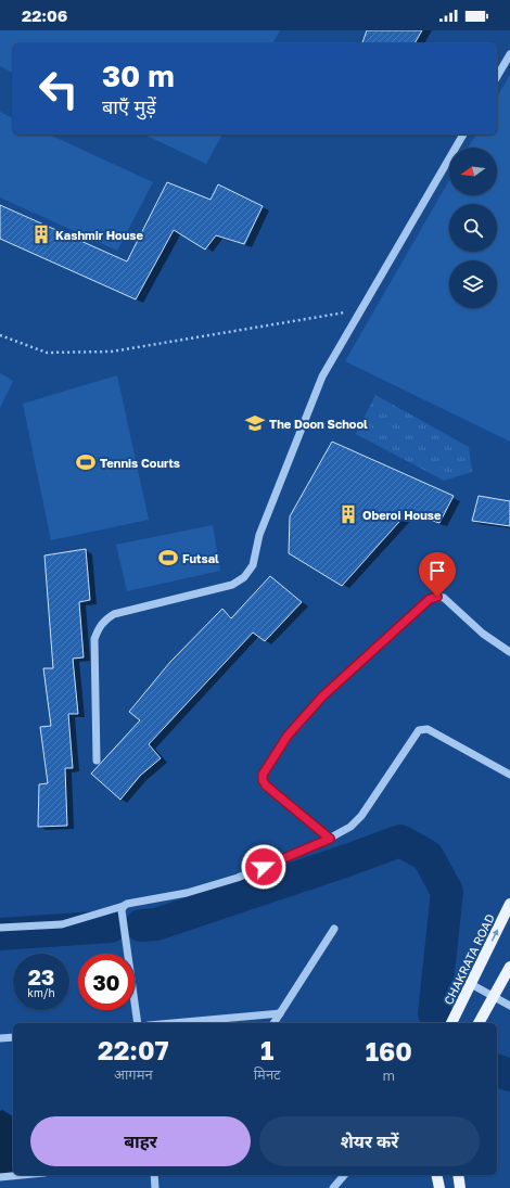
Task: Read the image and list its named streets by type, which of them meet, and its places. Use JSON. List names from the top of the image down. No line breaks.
{"streets":{"main road":["CHAKRATA ROAD"]},"places":{"building":["Kashmir House","Oberoi House"],"school or university":["The Doon School"],"sports":["Tennis Courts","Futsal"]},"north":"left","page":{"status":"22:06","turn":["30 m","बाएँ मुड़ें"],"speed":"23 km/h","limit":"30","eta":["22:07","आगमन","1","मिनट","160","m"],"buttons":["बाहर","शेयर करें"]}}
